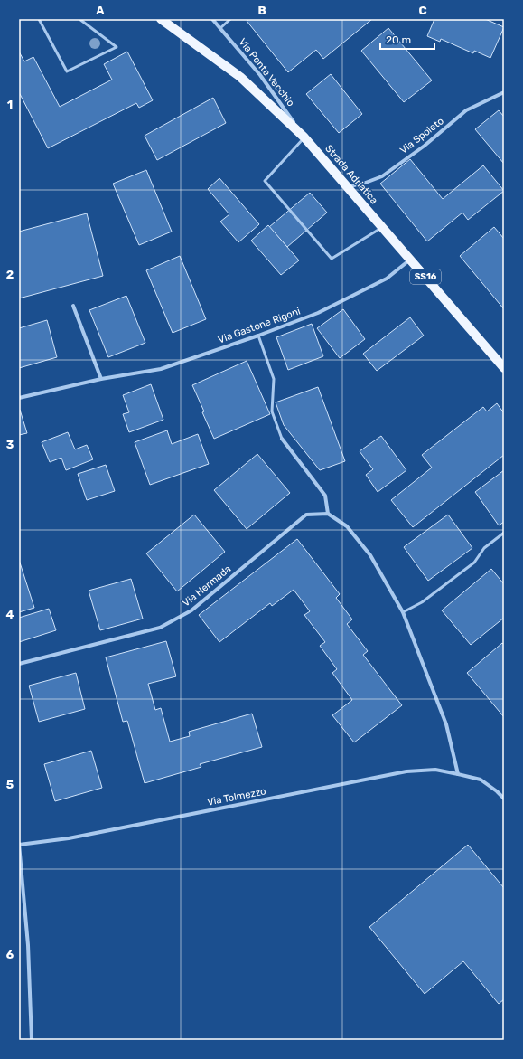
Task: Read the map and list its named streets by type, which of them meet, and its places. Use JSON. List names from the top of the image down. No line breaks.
{"streets":{"main road":["Strada Adriatica","SS16"],"street":["Via Ponte Vecchio","Via Spoleto","Via Gastone Rigoni","Via Hermada","Via Tolmezzo"]},"crossings":[["Via Ponte Vecchio","Strada Adriatica"],["Via Spoleto","Strada Adriatica"],["Strada Adriatica","Via Gastone Rigoni"]],"scale_bar":"20 m","grid":{"columns":["A","B","C"],"rows":["1","2","3","4","5","6"]}}
